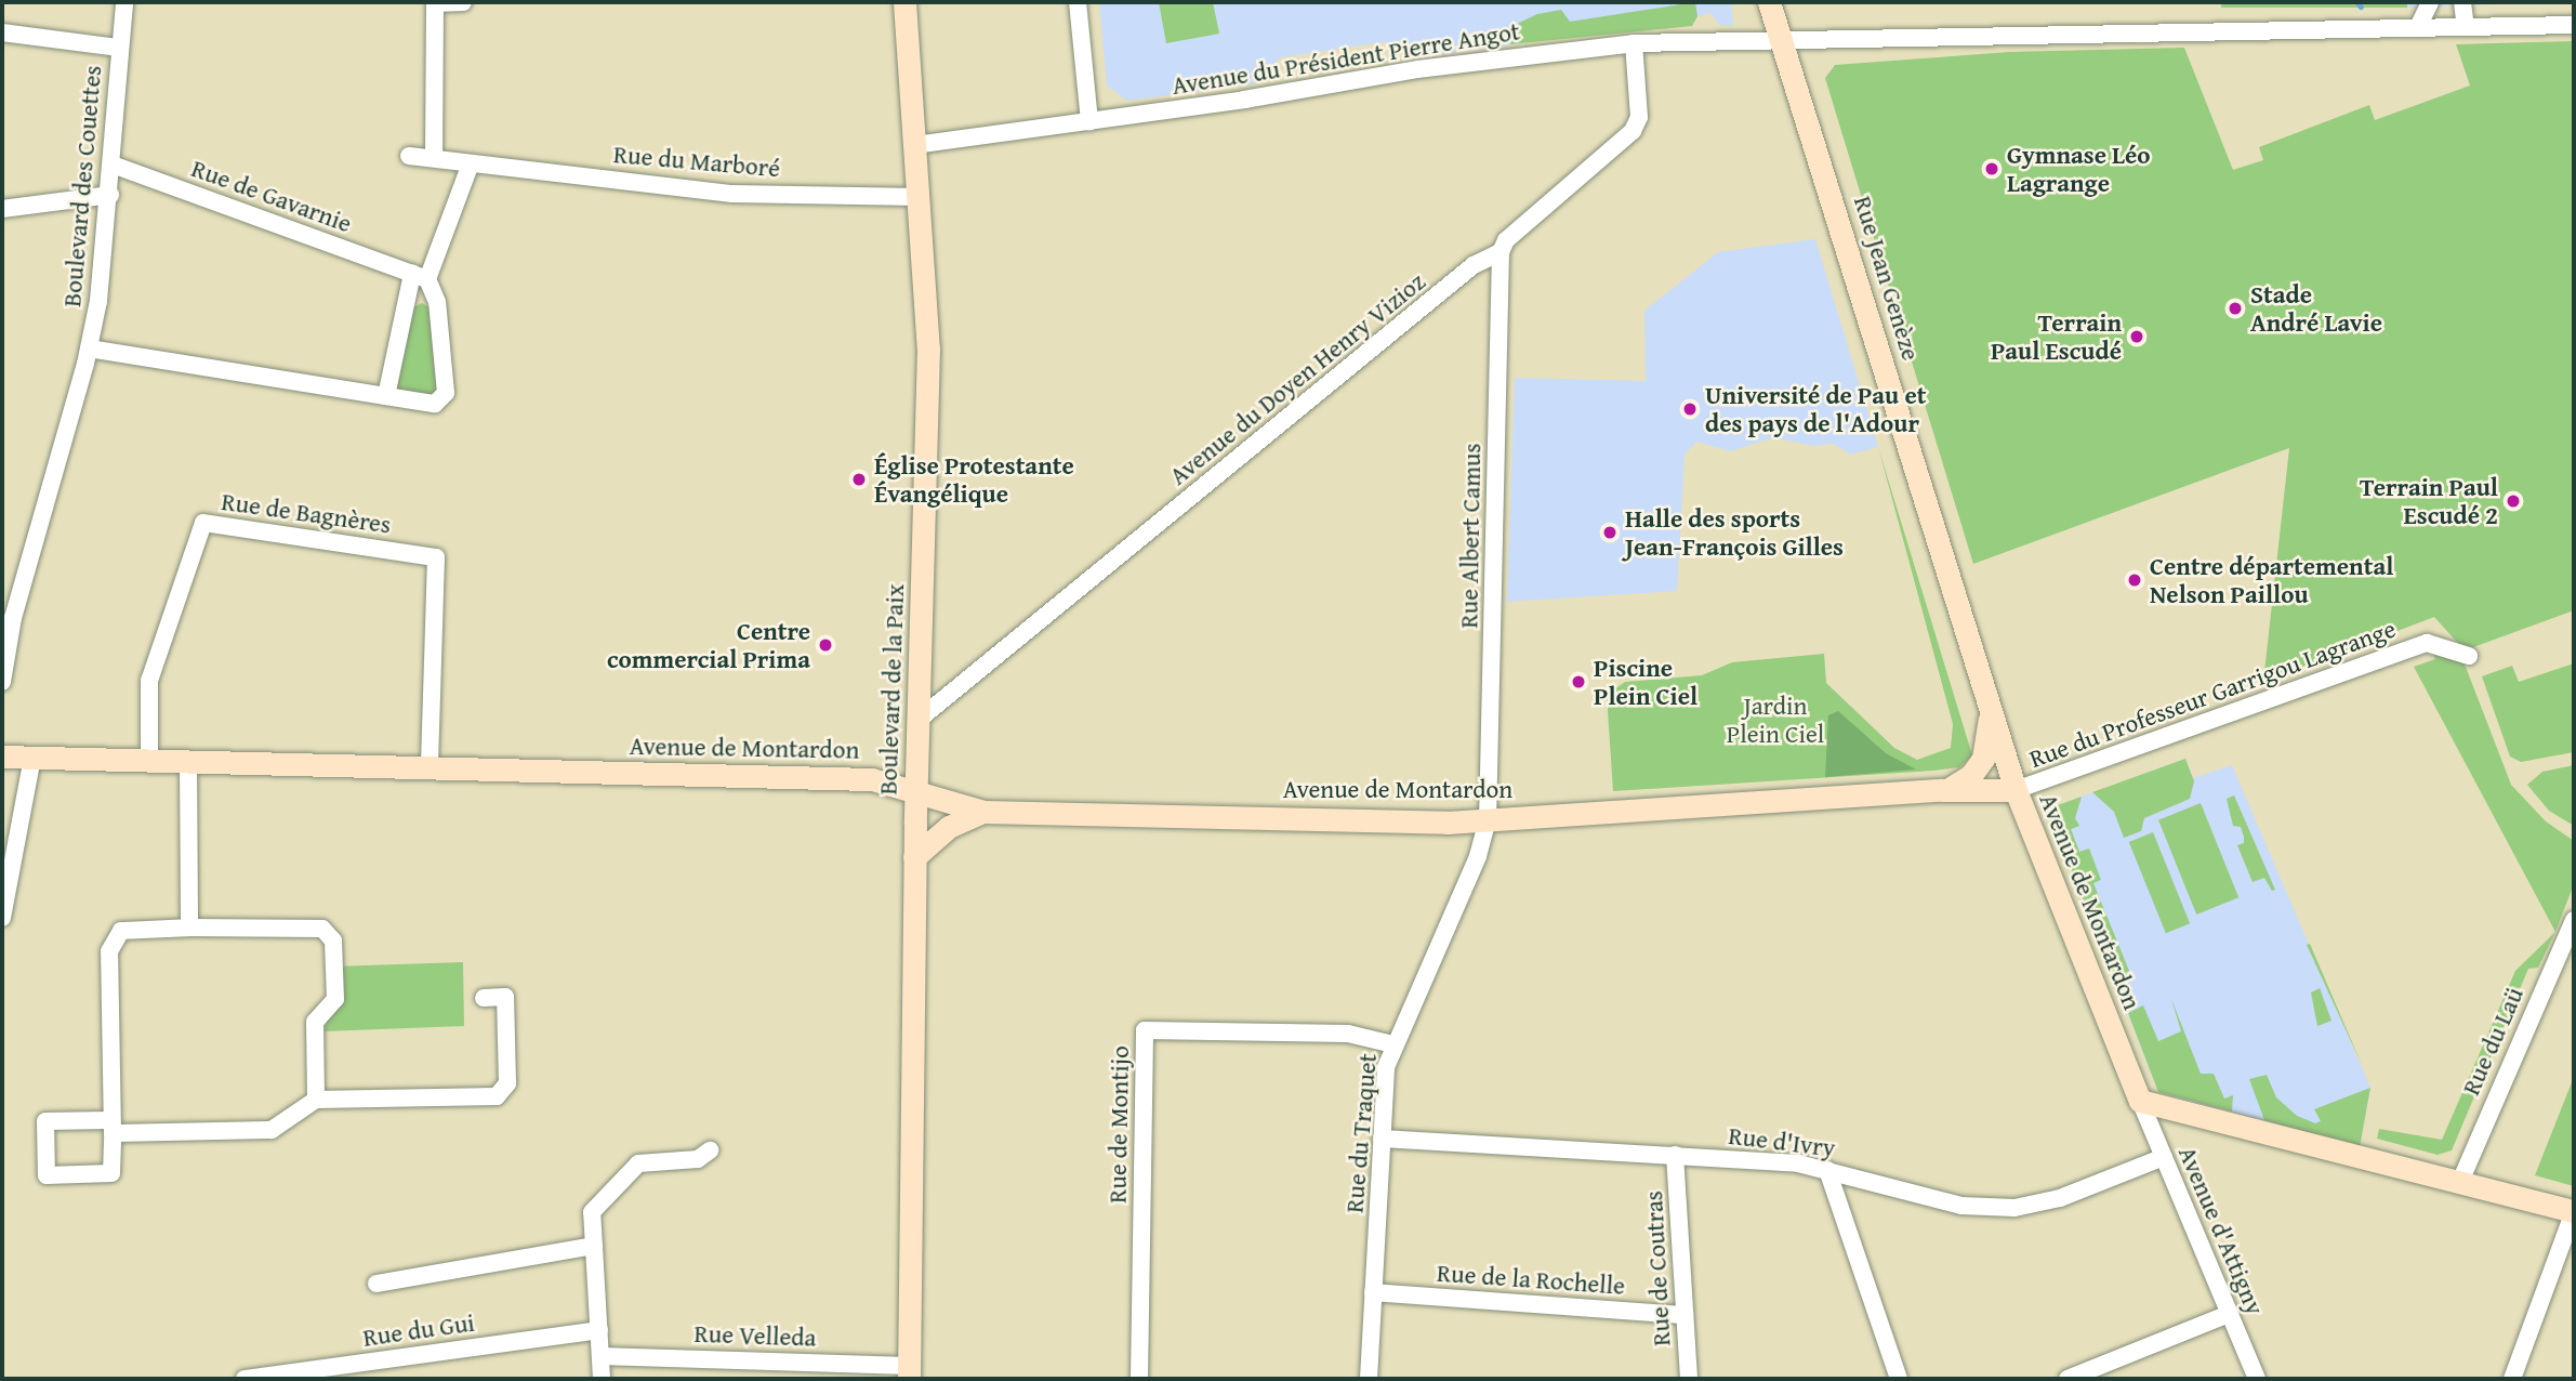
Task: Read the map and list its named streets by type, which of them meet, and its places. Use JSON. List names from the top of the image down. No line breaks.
{"streets":{"street":["Avenue du Président Pierre Angot","Rue du Marboré","Boulevard des Couettes","Rue de Gavarnie","Rue Jean Genèze","Avenue du Doyen Henry Vizioz","Rue de Bagnères","Rue Albert Camus","Boulevard de la Paix","Rue du Professeur Garrigou Lagrange","Avenue de Montardon","Rue du Laü","Rue de Montijo","Rue du Traquet","Rue d'Ivry","Avenue d'Attigny","Rue de Coutras","Rue de la Rochelle","Rue du Gui","Rue Velleda"]},"crossings":[["Avenue du Président Pierre Angot","Rue Jean Genèze"],["Avenue du Président Pierre Angot","Avenue du Doyen Henry Vizioz"],["Avenue du Président Pierre Angot","Boulevard de la Paix"],["Rue du Marboré","Boulevard de la Paix"],["Boulevard des Couettes","Rue de Gavarnie"],["Rue Jean Genèze","Rue du Professeur Garrigou Lagrange"],["Rue Jean Genèze","Avenue de Montardon"],["Avenue du Doyen Henry Vizioz","Rue Albert Camus"],["Avenue du Doyen Henry Vizioz","Boulevard de la Paix"],["Rue de Bagnères","Avenue de Montardon"],["Rue Albert Camus","Avenue de Montardon"],["Rue Albert Camus","Rue du Traquet"],["Boulevard de la Paix","Avenue de Montardon"],["Boulevard de la Paix","Rue Velleda"],["Rue du Professeur Garrigou Lagrange","Avenue de Montardon"],["Avenue de Montardon","Rue du Traquet"],["Avenue de Montardon","Avenue d'Attigny"],["Rue de Montijo","Rue du Traquet"],["Rue du Traquet","Rue d'Ivry"],["Rue du Traquet","Rue de la Rochelle"],["Rue d'Ivry","Avenue d'Attigny"],["Rue d'Ivry","Rue de Coutras"],["Rue de Coutras","Rue de la Rochelle"]],"parks":["Jardin Plein Ciel"],"places":["Gymnase Léo Lagrange","Stade André Lavie","Terrain Paul Escudé","Université de Pau et des pays de l'Adour","Église Protestante Évangélique","Terrain Paul Escudé 2","Halle des sports Jean-François Gilles","Centre départemental Nelson Paillou","Centre commercial Prima","Piscine Plein Ciel"]}
